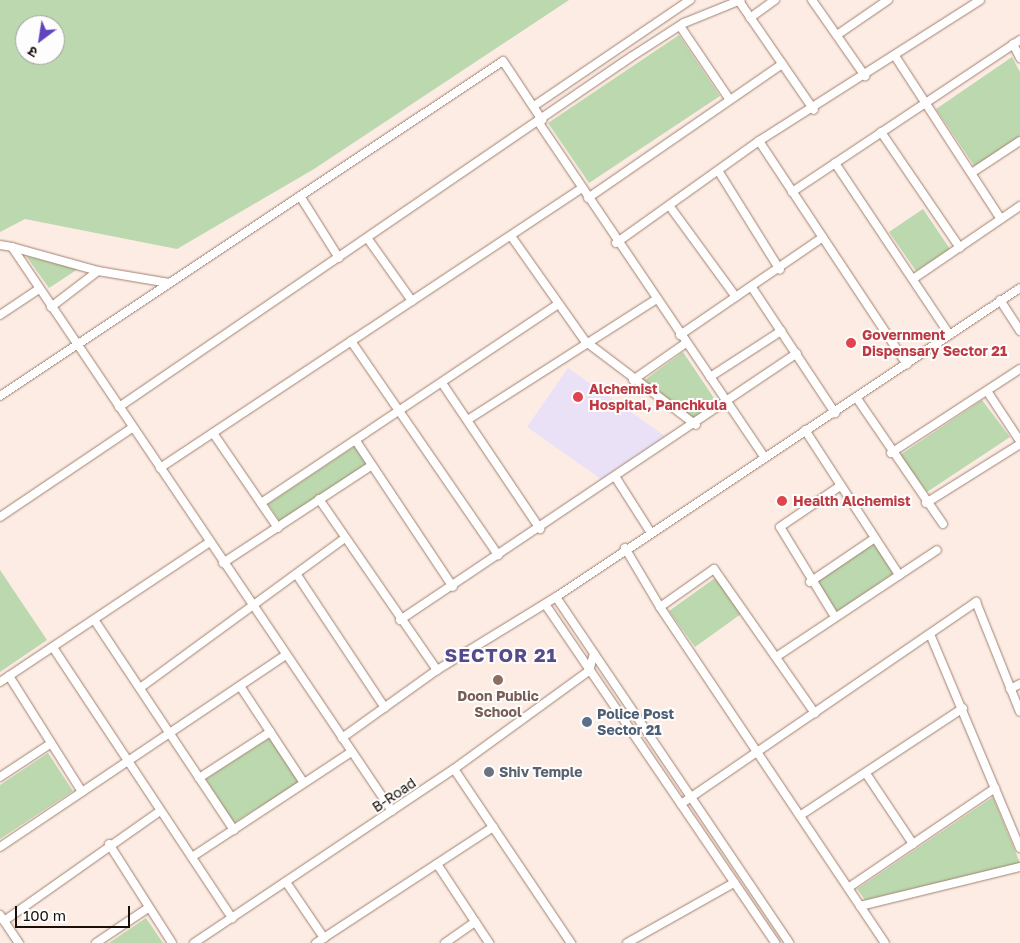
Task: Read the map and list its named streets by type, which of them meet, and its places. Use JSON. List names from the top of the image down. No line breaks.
{"streets":{"street":["B-Road"]},"districts":["SECTOR 21"],"places":["Government Dispensary Sector 21","Alchemist Hospital, Panchkula","Health Alchemist","Doon Public School","Police Post Sector 21","Shiv Temple"],"scale_bar":"100 m","north":"bottom left"}
